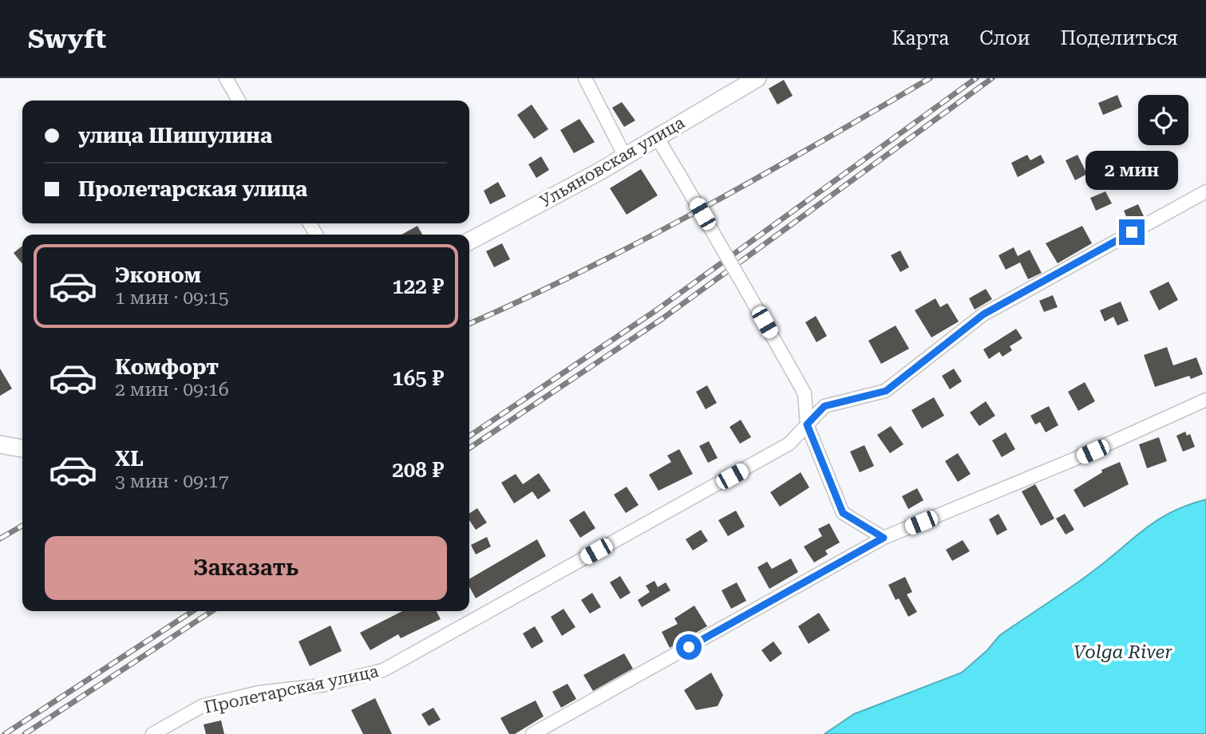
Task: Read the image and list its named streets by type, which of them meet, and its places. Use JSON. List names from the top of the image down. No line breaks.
{"streets":{"main road":["Ульяновская улица"],"street":["Пролетарская улица"]},"water":["Volga River"],"page":{"header":"Swyft","nav":["Карта","Слои","Поделиться"],"banner":["улица Шишулина","Пролетарская улица"],"bubble":"2 мин","list":[{"name":"Эконом","note":"1 мин · 09:15","value":"122 ₽"},{"name":"Комфорт","note":"2 мин · 09:16","value":"165 ₽"},{"name":"XL","note":"3 мин · 09:17","value":"208 ₽"}],"buttons":"Заказать"}}
